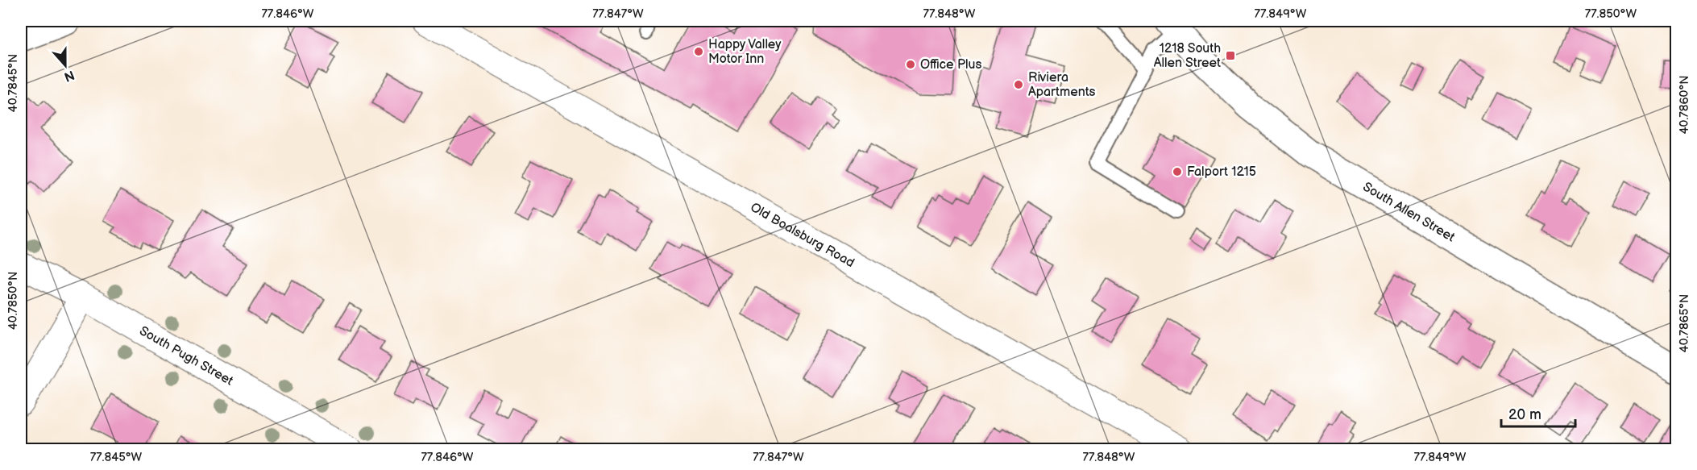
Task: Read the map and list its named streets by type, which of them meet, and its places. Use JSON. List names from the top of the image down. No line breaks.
{"streets":{"street":["South Allen Street","Old Boalsburg Road","South Pugh Street"]},"places":{"other":["Happy Valley Motor Inn","Office Plus","Riviera Apartments","Falport 1215"],"transit":["1218 South Allen Street"]},"scale_bar":"20 m","north":"bottom","coordinates":["77.846°W","77.847°W","77.848°W","77.849°W","77.850°W","40.7845°N","40.7860°N","40.7850°N","40.7865°N","77.845°W"]}
